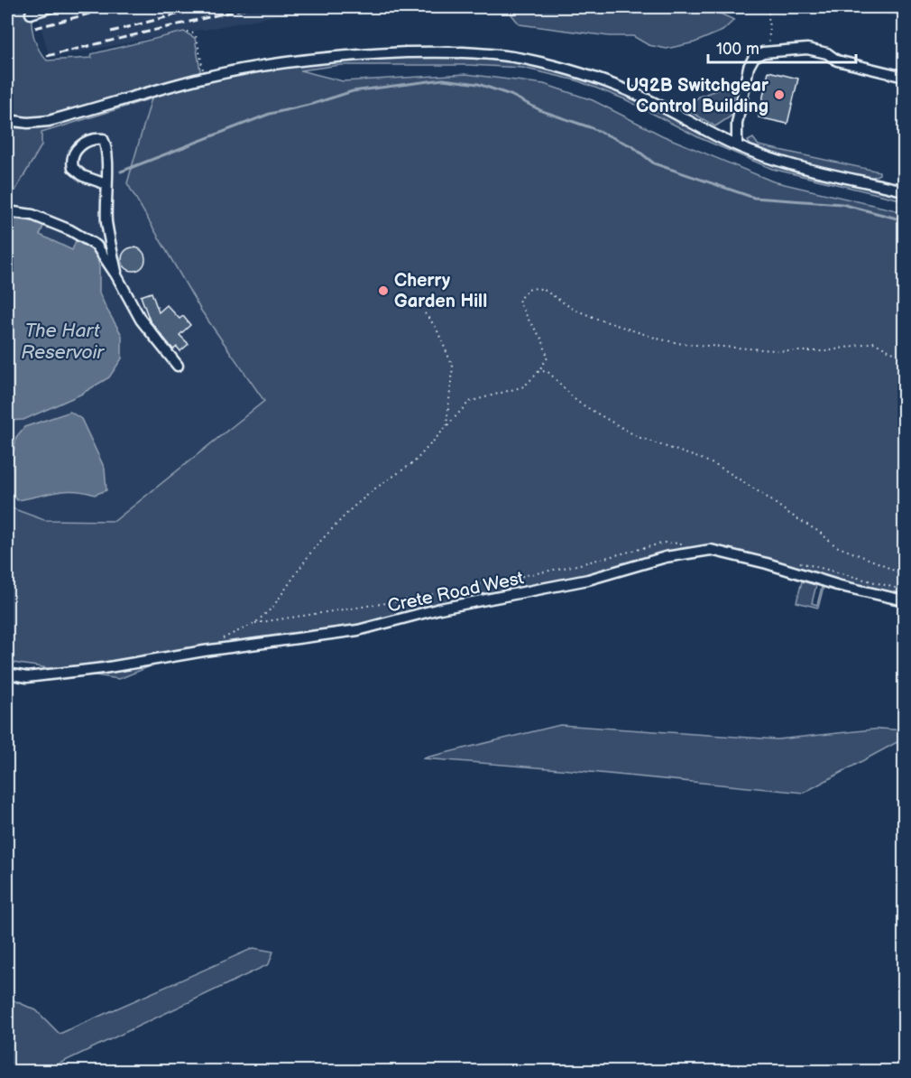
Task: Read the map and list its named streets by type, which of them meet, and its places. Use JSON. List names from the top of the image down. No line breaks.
{"streets":{"street":["Crete Road West"]},"water":["The Hart Reservoir"],"places":["U92B Switchgear Control Building","Cherry Garden Hill"],"scale_bar":"100 m"}
